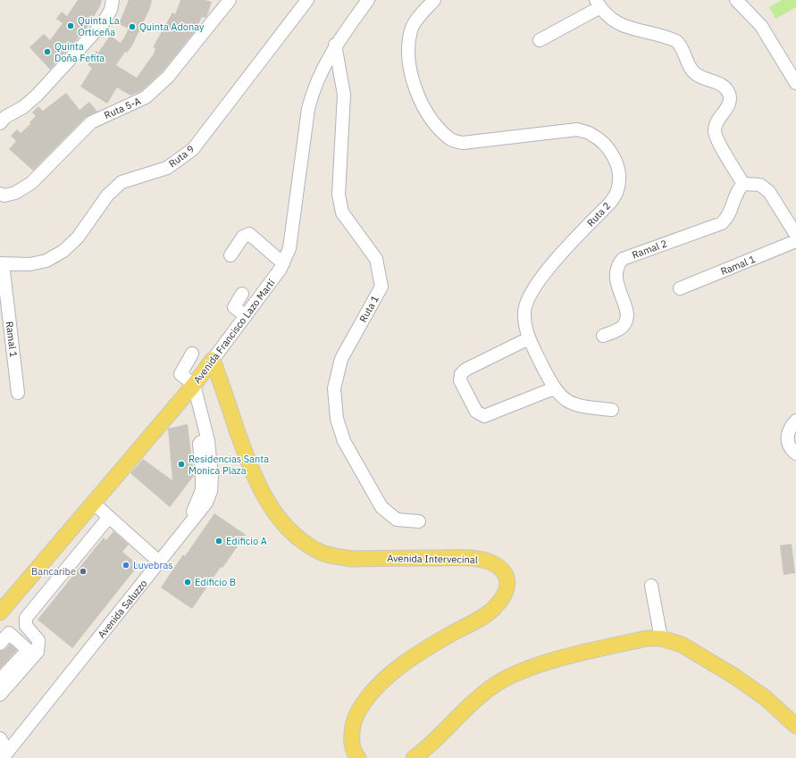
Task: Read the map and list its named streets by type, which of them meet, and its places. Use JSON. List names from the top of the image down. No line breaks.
{"streets":{"main road":["Avenida Francisco Lazo Martí","Avenida Intervecinal"],"street":["Ruta 5-A","Ruta 9","Ruta 2","Ramal 2","Ramal 1","Ruta 1","Avenida Saluzzo"]},"crossings":[["Ruta 9","Ramal 1"],["Ruta 1","Avenida Francisco Lazo Martí"],["Avenida Francisco Lazo Martí","Avenida Intervecinal"],["Avenida Francisco Lazo Martí","Avenida Saluzzo"]],"places":["Quinta La Orticeña","Quinta Adonay","Quinta Doña Fefita","Residencias Santa Monica Plaza","Edificio A","Luvebras","Bancaribe","Edificio B"]}
